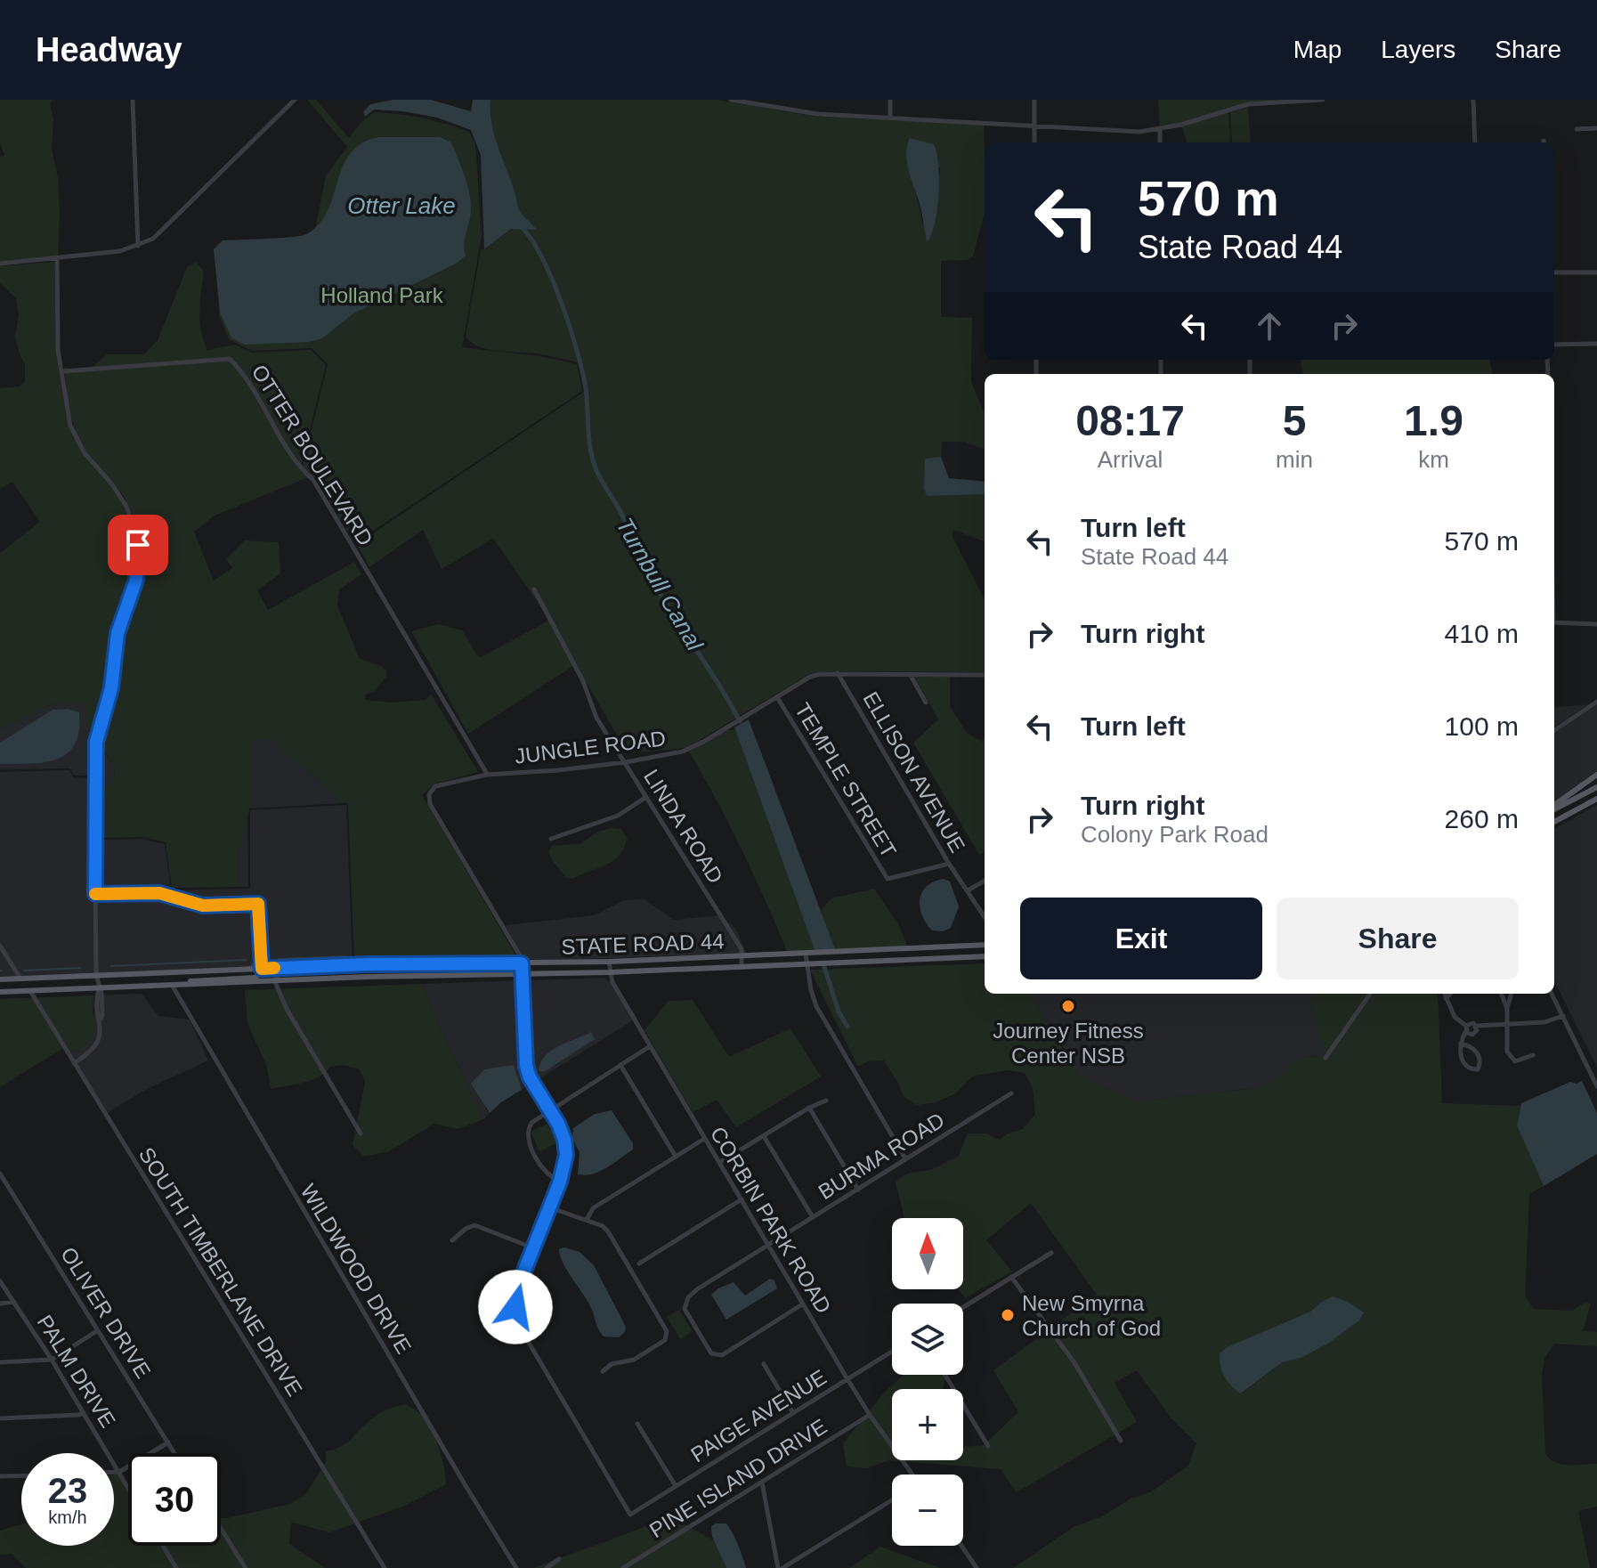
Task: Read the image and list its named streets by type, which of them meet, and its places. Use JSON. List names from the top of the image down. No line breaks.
{"streets":{"main road":["STATE ROAD 44"],"street":["OTTER BOULEVARD","JUNGLE ROAD","ELLISON AVENUE","TEMPLE STREET","LINDA ROAD","BURMA ROAD","CORBIN PARK ROAD","WILDWOOD DRIVE","SOUTH TIMBERLANE DRIVE","OLIVER DRIVE","PALM DRIVE","PAIGE AVENUE","PINE ISLAND DRIVE"]},"crossings":[["OTTER BOULEVARD","JUNGLE ROAD"],["JUNGLE ROAD","ELLISON AVENUE"],["JUNGLE ROAD","TEMPLE STREET"],["JUNGLE ROAD","LINDA ROAD"],["JUNGLE ROAD","STATE ROAD 44"],["JUNGLE ROAD","PAIGE AVENUE"],["ELLISON AVENUE","TEMPLE STREET"],["LINDA ROAD","STATE ROAD 44"],["STATE ROAD 44","CORBIN PARK ROAD"],["STATE ROAD 44","WILDWOOD DRIVE"],["STATE ROAD 44","SOUTH TIMBERLANE DRIVE"],["BURMA ROAD","CORBIN PARK ROAD"],["CORBIN PARK ROAD","PAIGE AVENUE"],["CORBIN PARK ROAD","PINE ISLAND DRIVE"]],"water":["Otter Lake","Turnbull Canal"],"parks":["Holland Park"],"places":["Journey Fitness Center NSB","New Smyrna Church of God"],"north":"top","page":{"header":"Headway","nav":["Map","Layers","Share"],"turn":["570 m","State Road 44"],"eta":["08:17","Arrival","5","min","1.9","km"],"list":[{"name":"Turn left","note":"State Road 44","value":"570 m"},{"name":"Turn right","value":"410 m"},{"name":"Turn left","value":"100 m"},{"name":"Turn right","note":"Colony Park Road","value":"260 m"}],"buttons":["Exit","Share"],"map_buttons":["+","−"],"speed":"23 km/h","limit":"30"}}
